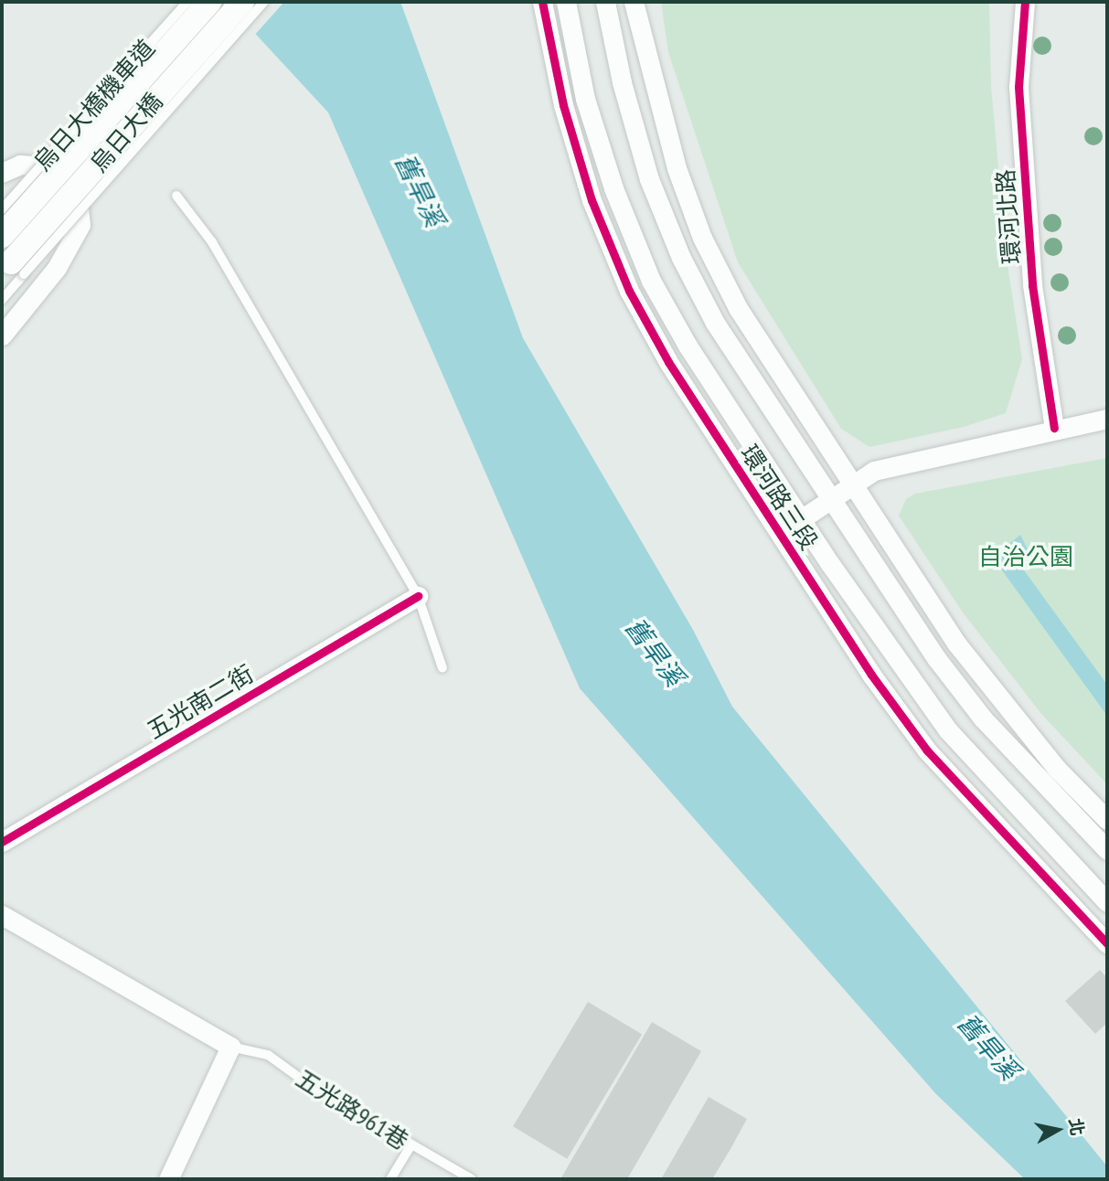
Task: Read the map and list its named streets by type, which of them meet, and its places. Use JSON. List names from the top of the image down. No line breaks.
{"streets":{"street":["烏日大橋","環河北路","環河路三段","五光南二街"],"lane":["烏日大橋機車道","五光路961巷"]},"water":["舊旱溪"],"parks":["自治公園"],"north":"right"}
